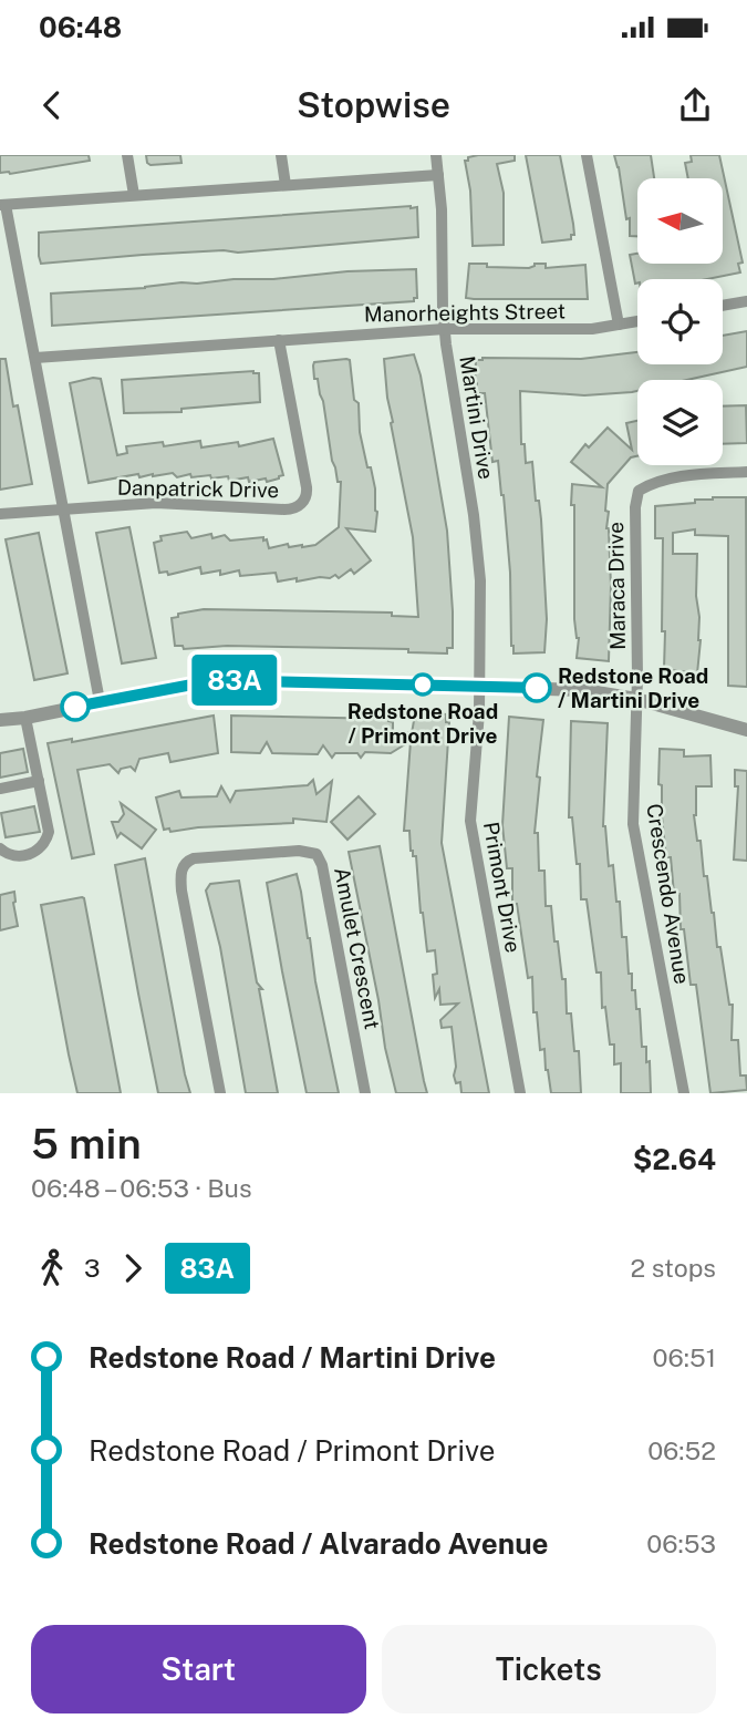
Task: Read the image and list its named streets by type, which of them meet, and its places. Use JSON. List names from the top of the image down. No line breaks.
{"streets":{"street":["Manorheights Street","Martini Drive","Danpatrick Drive","Maraca Drive","Primont Drive","Crescendo Avenue","Amulet Crescent"]},"crossings":[["Manorheights Street","Martini Drive"],["Manorheights Street","Danpatrick Drive"],["Martini Drive","Primont Drive"],["Maraca Drive","Crescendo Avenue"]],"places":["Redstone Road / Primont Drive","Redstone Road / Martini Drive"],"lines":["bus line 83A"],"north":"left","page":{"status":"06:48","header":"Stopwise","on_map":"83A","heading":["5 min","06:48 – 06:53 · Bus","$2.64"],"legs":["3","83A","2 stops"],"list":[{"name":"Redstone Road / Martini Drive","value":"06:51"},{"name":"Redstone Road / Primont Drive","value":"06:52"},{"name":"Redstone Road / Alvarado Avenue","value":"06:53"}],"buttons":["Start","Tickets"]}}
